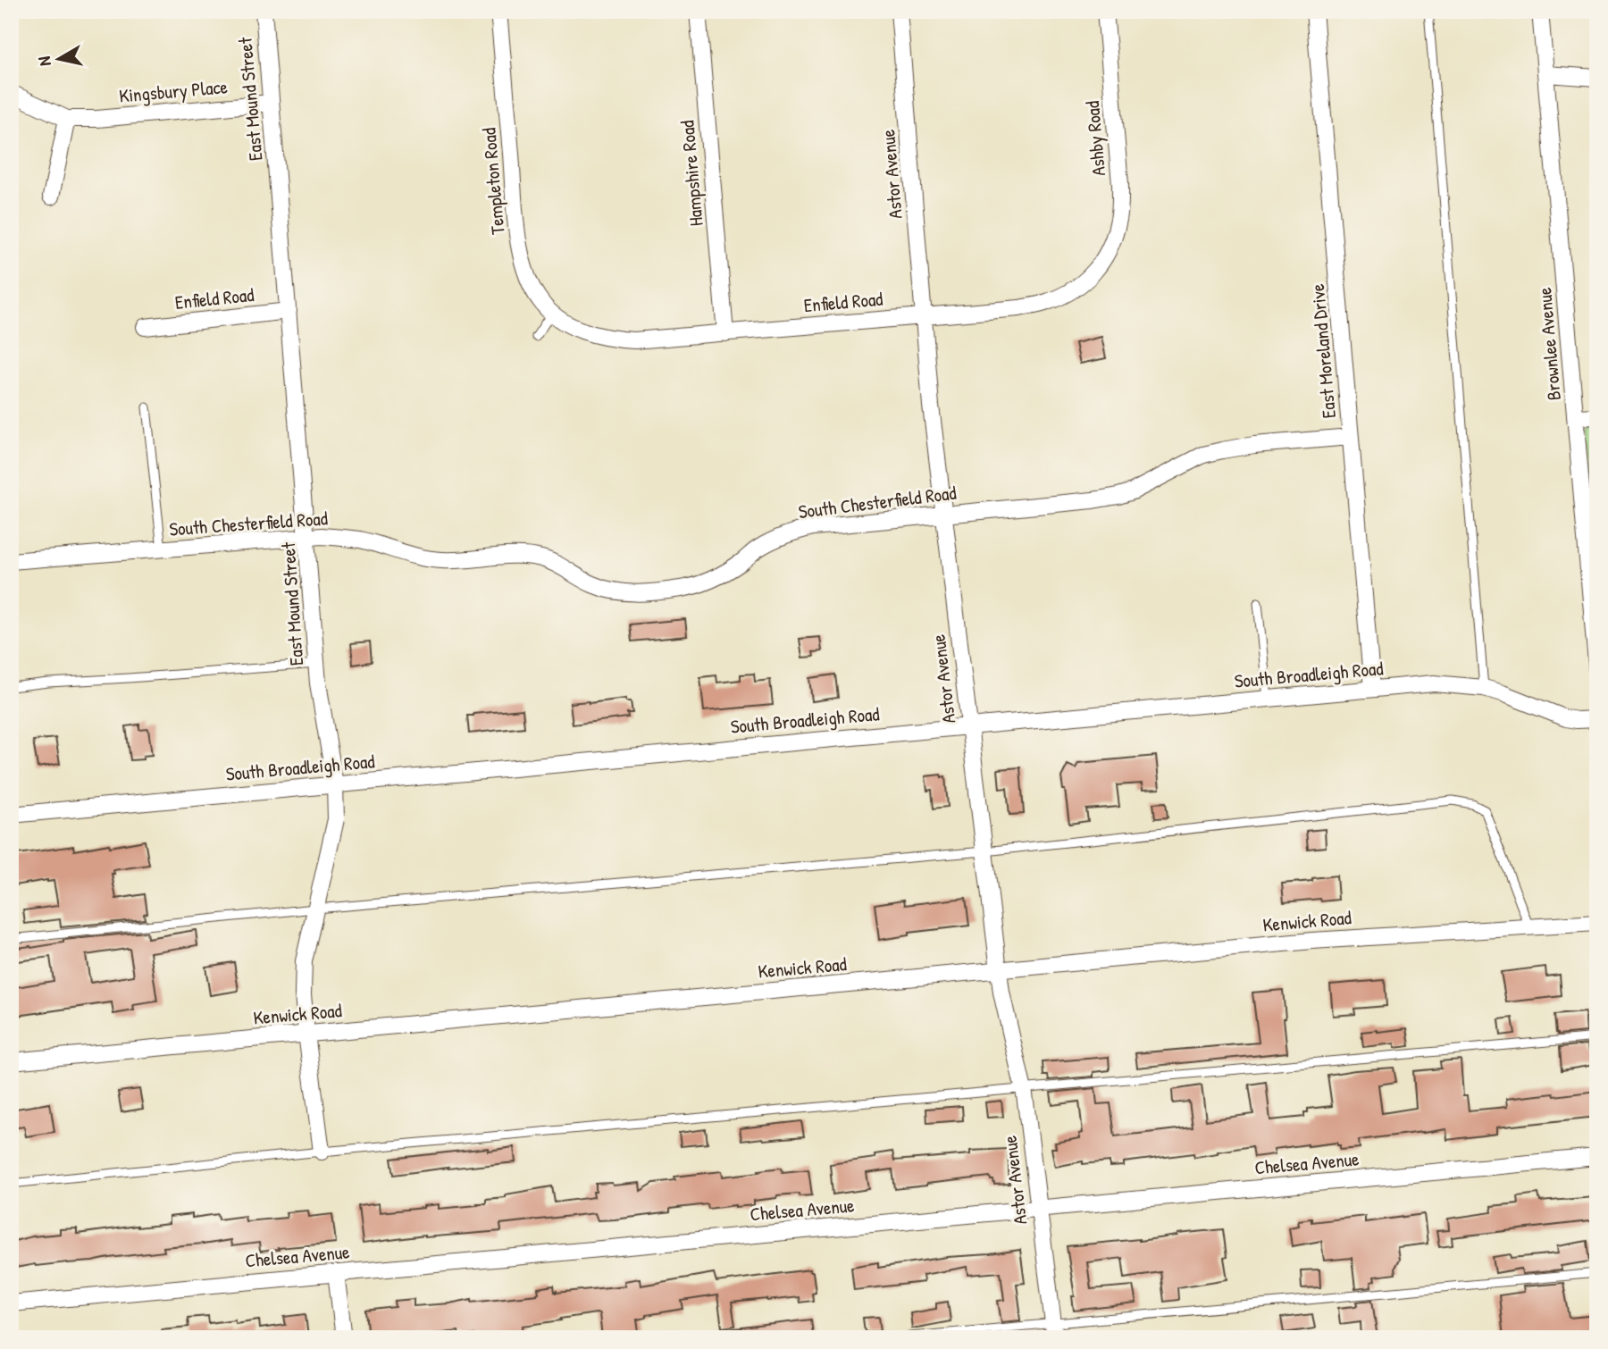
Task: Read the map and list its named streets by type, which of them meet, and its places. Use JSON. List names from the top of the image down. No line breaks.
{"streets":{"street":["Kingsbury Place","East Mound Street","Ashby Road","Hampshire Road","Astor Avenue","Templeton Road","Enfield Road","Brownlee Avenue","East Moreland Drive","South Chesterfield Road","South Broadleigh Road","Kenwick Road","Chelsea Avenue"]},"crossings":[["Kingsbury Place","East Mound Street"],["East Mound Street","Enfield Road"],["East Mound Street","South Chesterfield Road"],["East Mound Street","South Broadleigh Road"],["East Mound Street","Kenwick Road"],["Ashby Road","Enfield Road"],["Hampshire Road","Enfield Road"],["Astor Avenue","Enfield Road"],["Astor Avenue","South Chesterfield Road"],["Astor Avenue","South Broadleigh Road"],["Astor Avenue","Kenwick Road"],["Astor Avenue","Chelsea Avenue"],["Templeton Road","Enfield Road"],["East Moreland Drive","South Chesterfield Road"],["East Moreland Drive","South Broadleigh Road"]],"north":"left"}
